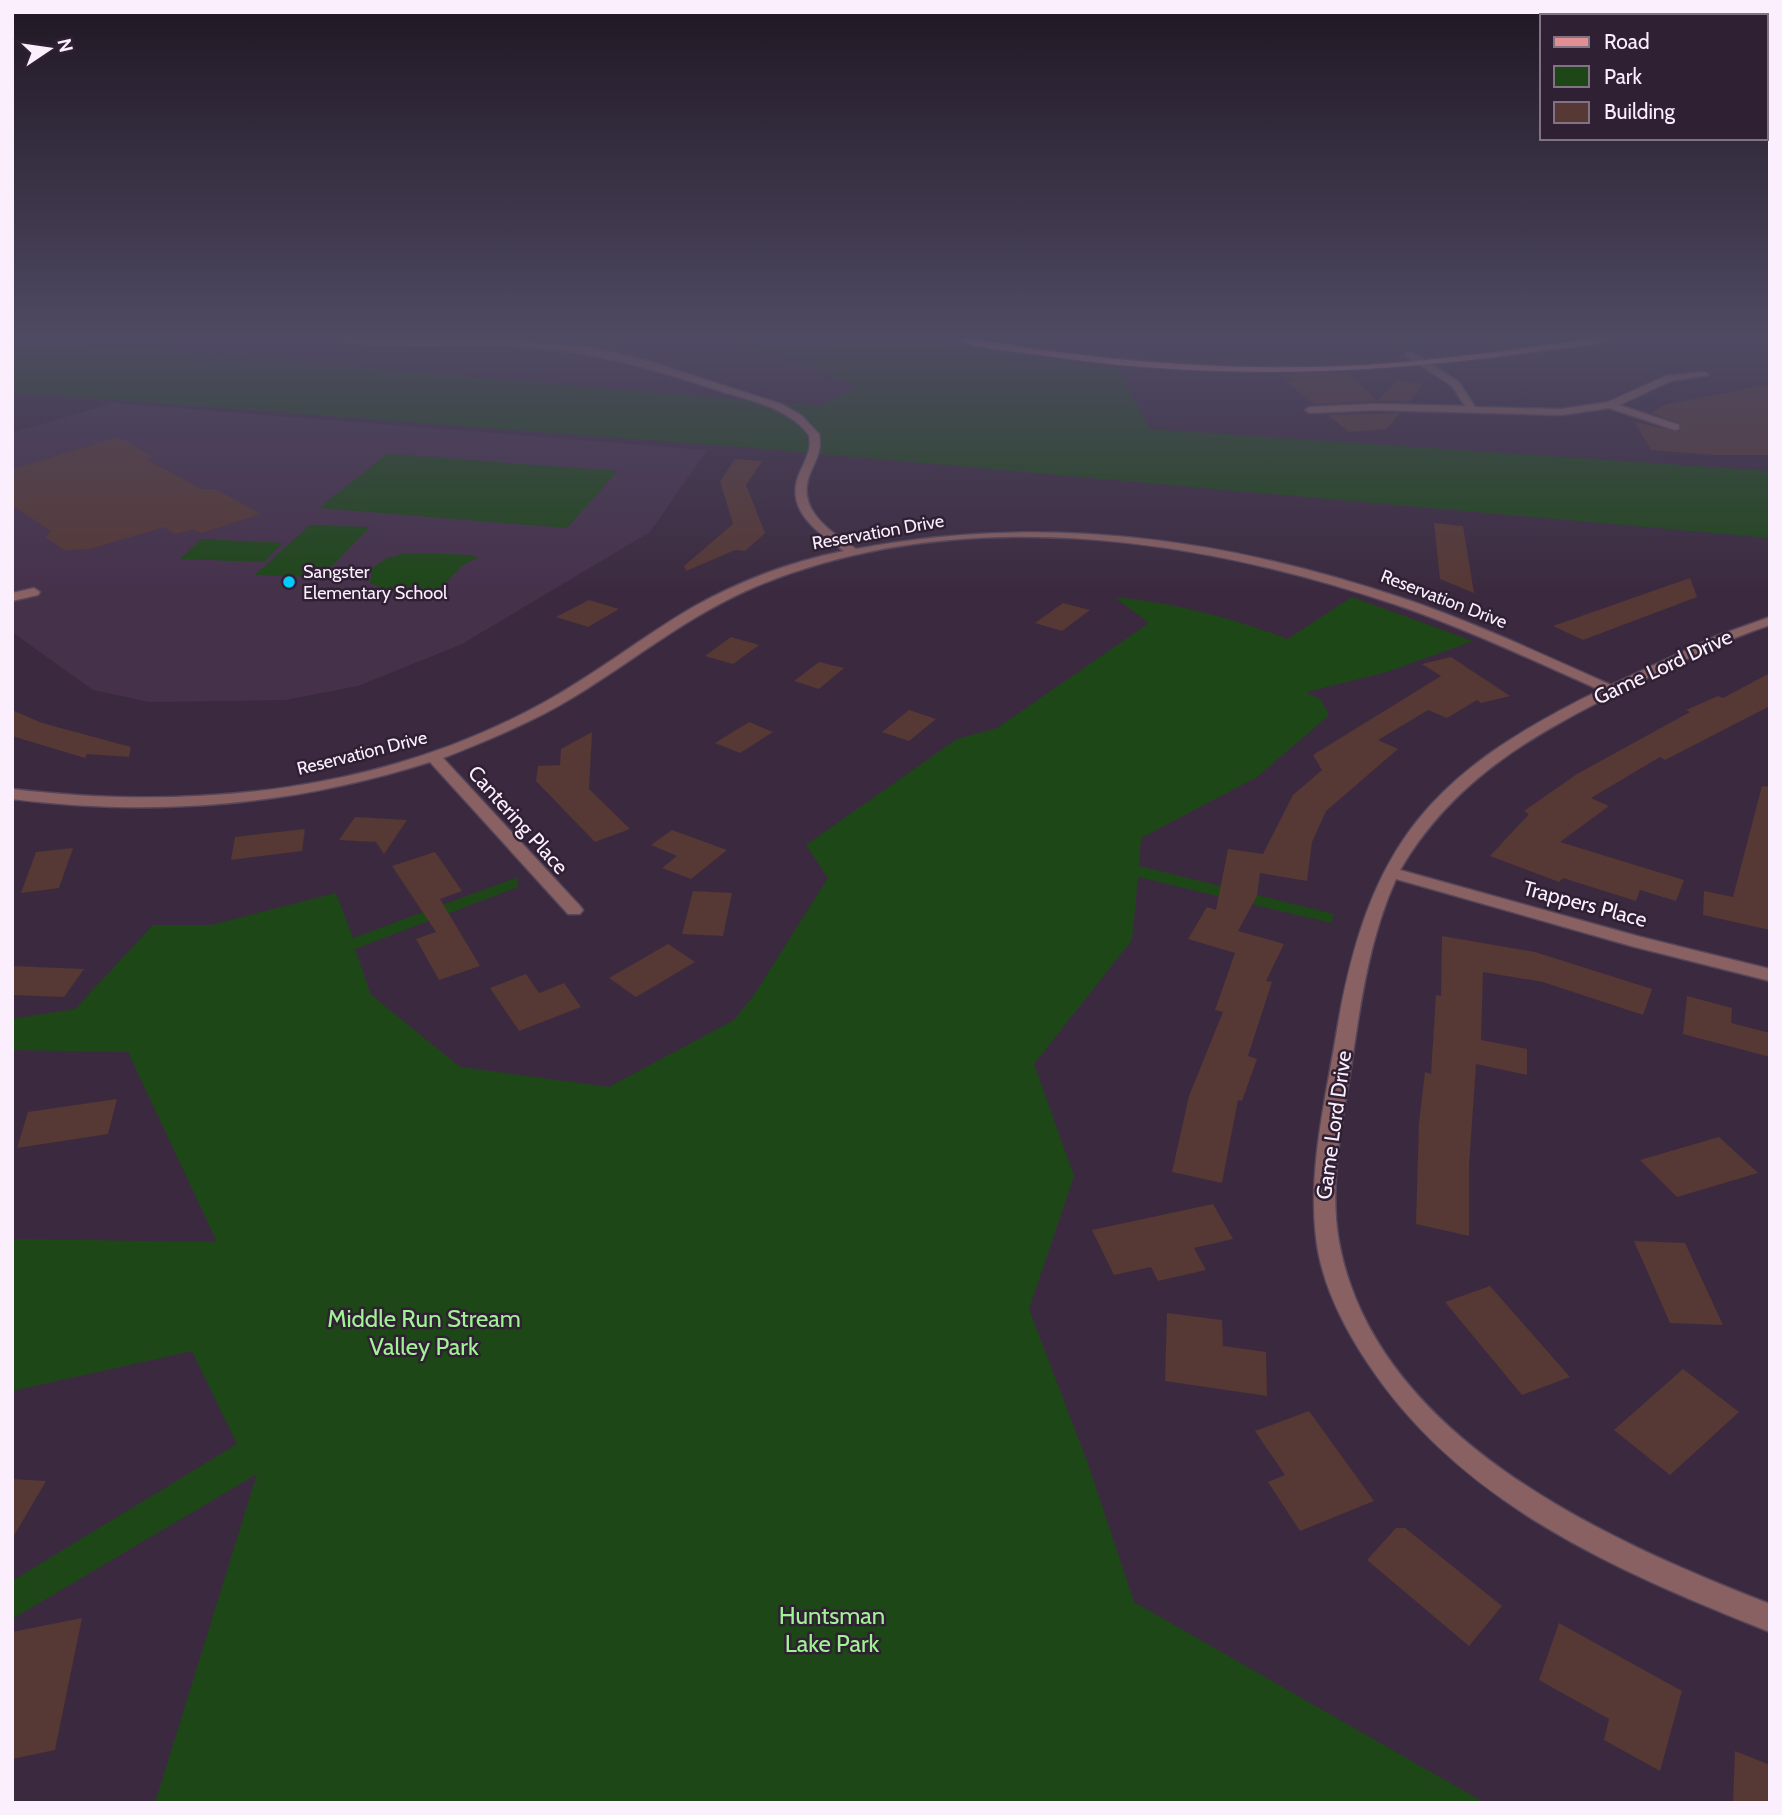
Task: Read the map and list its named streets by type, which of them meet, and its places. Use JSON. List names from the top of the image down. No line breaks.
{"streets":{"street":["Reservation Drive","Game Lord Drive","Cantering Place","Trappers Place"]},"crossings":[["Reservation Drive","Game Lord Drive"],["Reservation Drive","Cantering Place"],["Game Lord Drive","Trappers Place"]],"parks":["Middle Run Stream Valley Park","Huntsman Lake Park"],"places":["Sangster Elementary School"],"legend":["Road","Park","Building"],"north":"right"}
